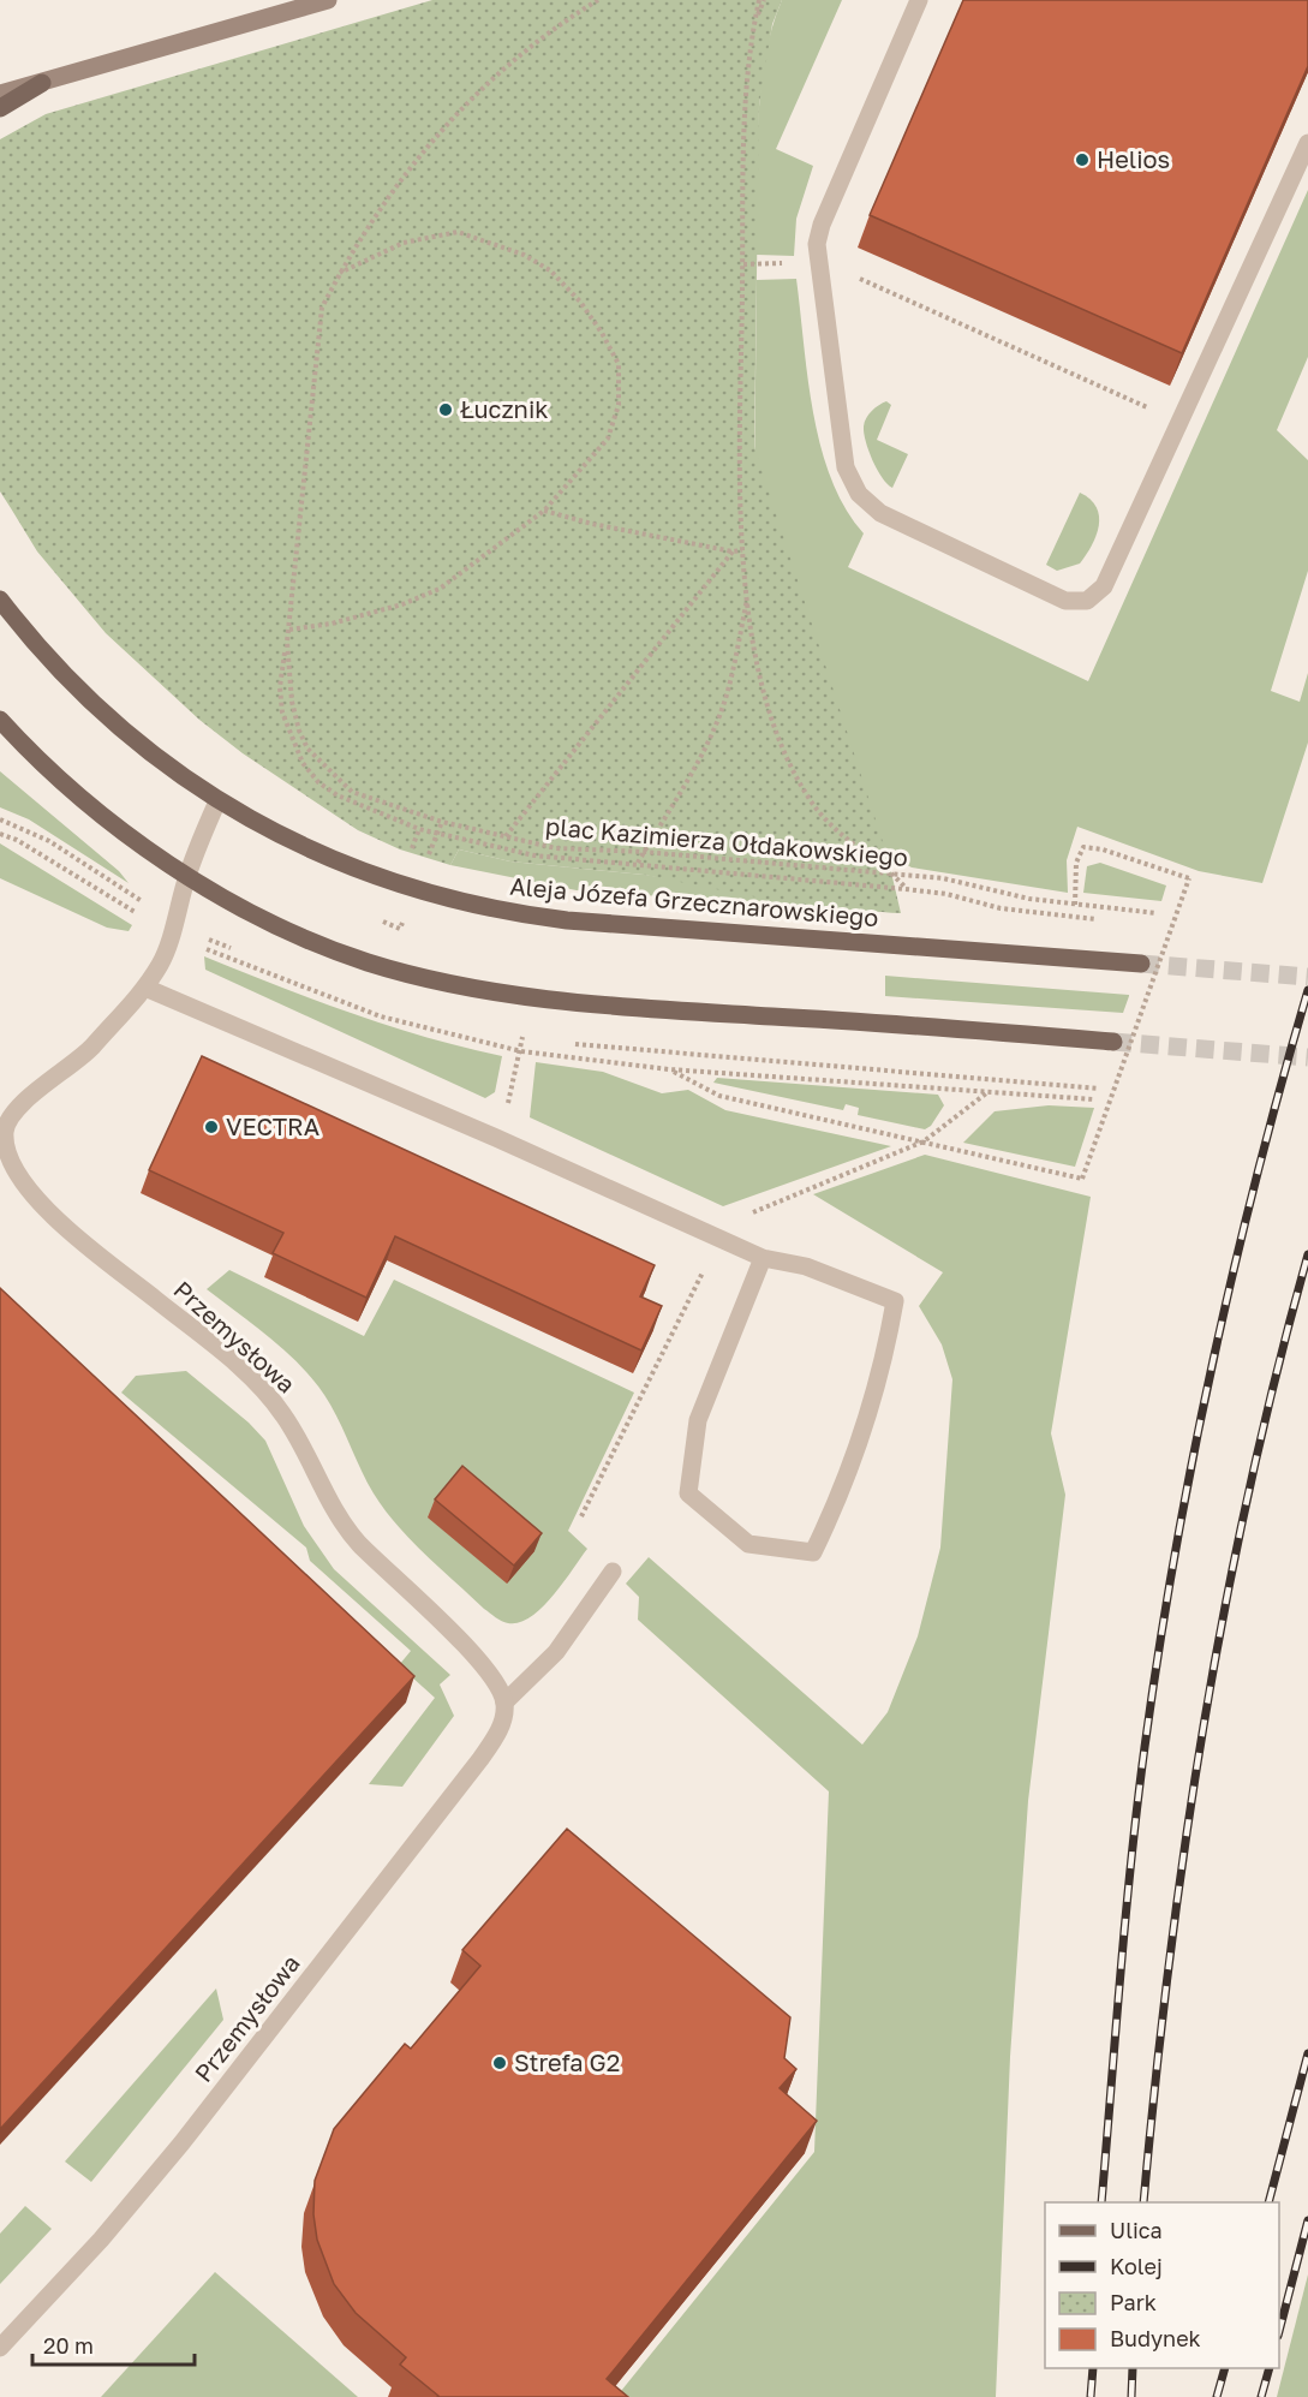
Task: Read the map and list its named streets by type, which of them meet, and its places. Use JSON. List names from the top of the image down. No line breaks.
{"streets":{"main road":["Aleja Józefa Grzecznarowskiego"],"street":["Przemysłowa"],"path":["plac Kazimierza Ołdakowskiego"]},"crossings":[["Aleja Józefa Grzecznarowskiego","Przemysłowa"]],"places":["Helios","Łucznik","VECTRA","Strefa G2"],"legend":["Ulica","Kolej","Park","Budynek"],"scale_bar":"20 m"}
